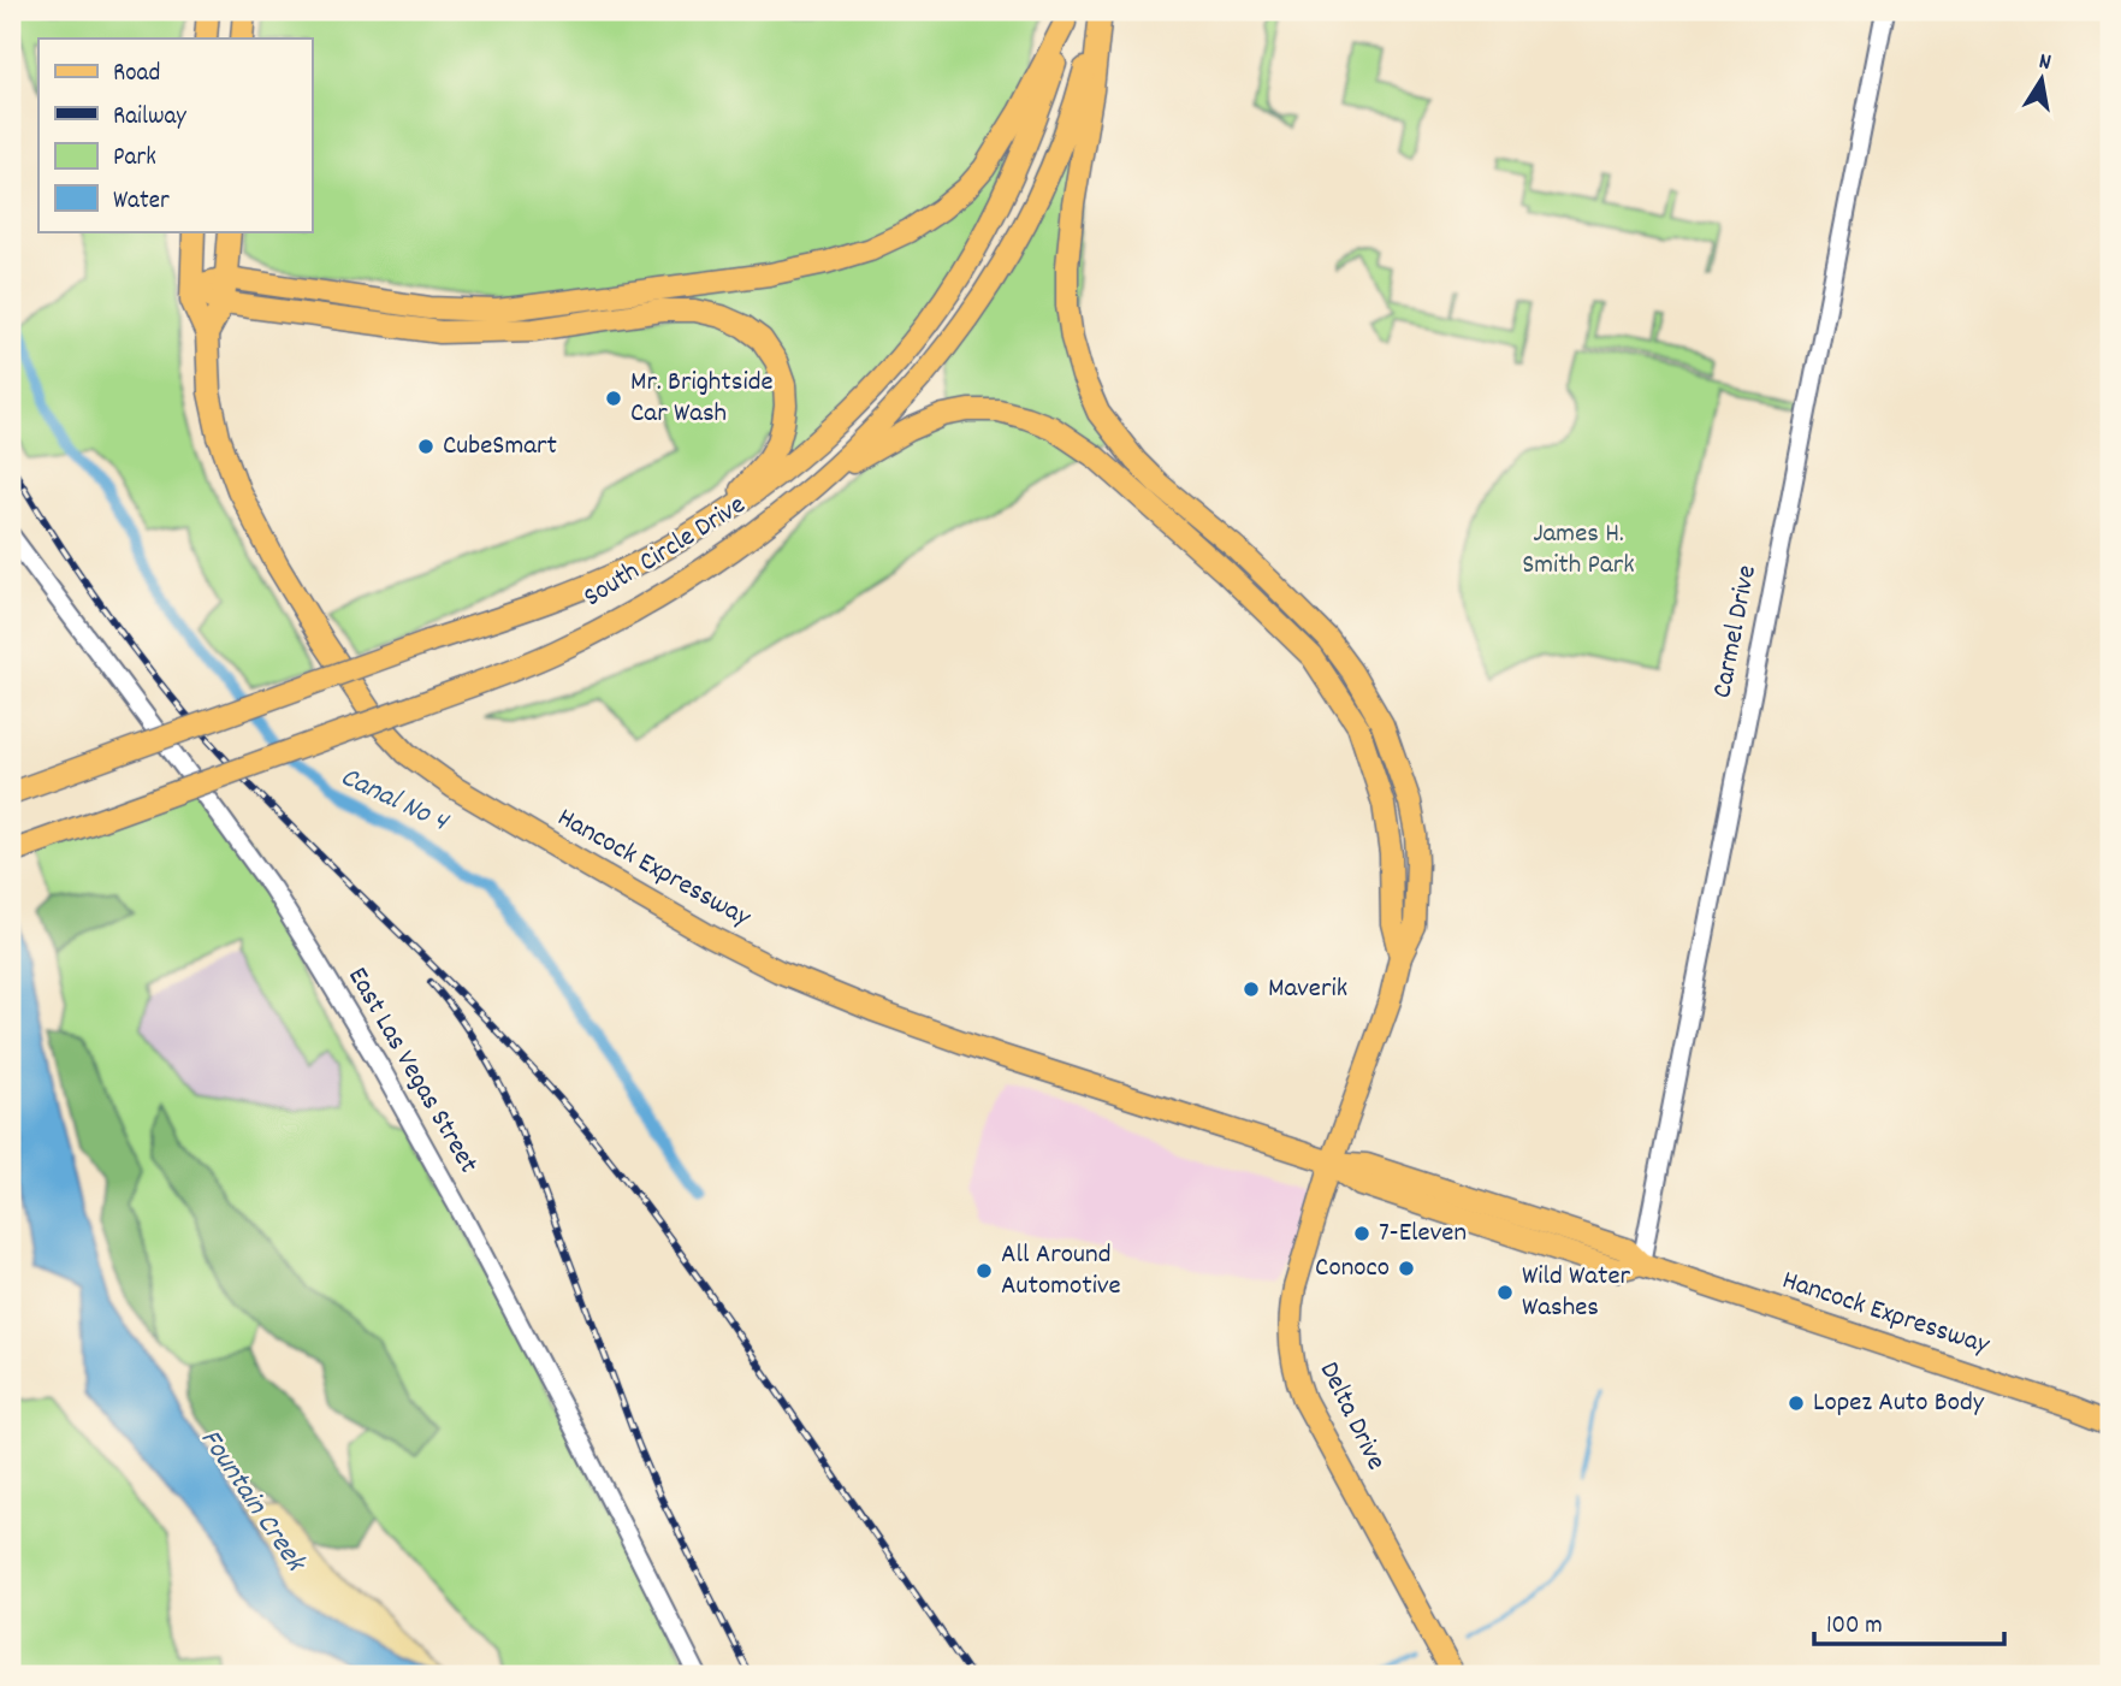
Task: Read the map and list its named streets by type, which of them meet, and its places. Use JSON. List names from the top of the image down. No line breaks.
{"streets":{"main road":["South Circle Drive","Hancock Expressway","Delta Drive"],"street":["Carmel Drive","East Las Vegas Street"]},"crossings":[["South Circle Drive","Delta Drive"],["Carmel Drive","Hancock Expressway"],["Hancock Expressway","Delta Drive"]],"water":["Canal No 4","Fountain Creek"],"parks":["James H. Smith Park"],"places":["Mr. Brightside Car Wash","CubeSmart","Maverik","7-Eleven","Conoco","All Around Automotive","Wild Water Washes","Lopez Auto Body"],"legend":["Road","Railway","Park","Water"],"scale_bar":"100 m","north":"top"}
